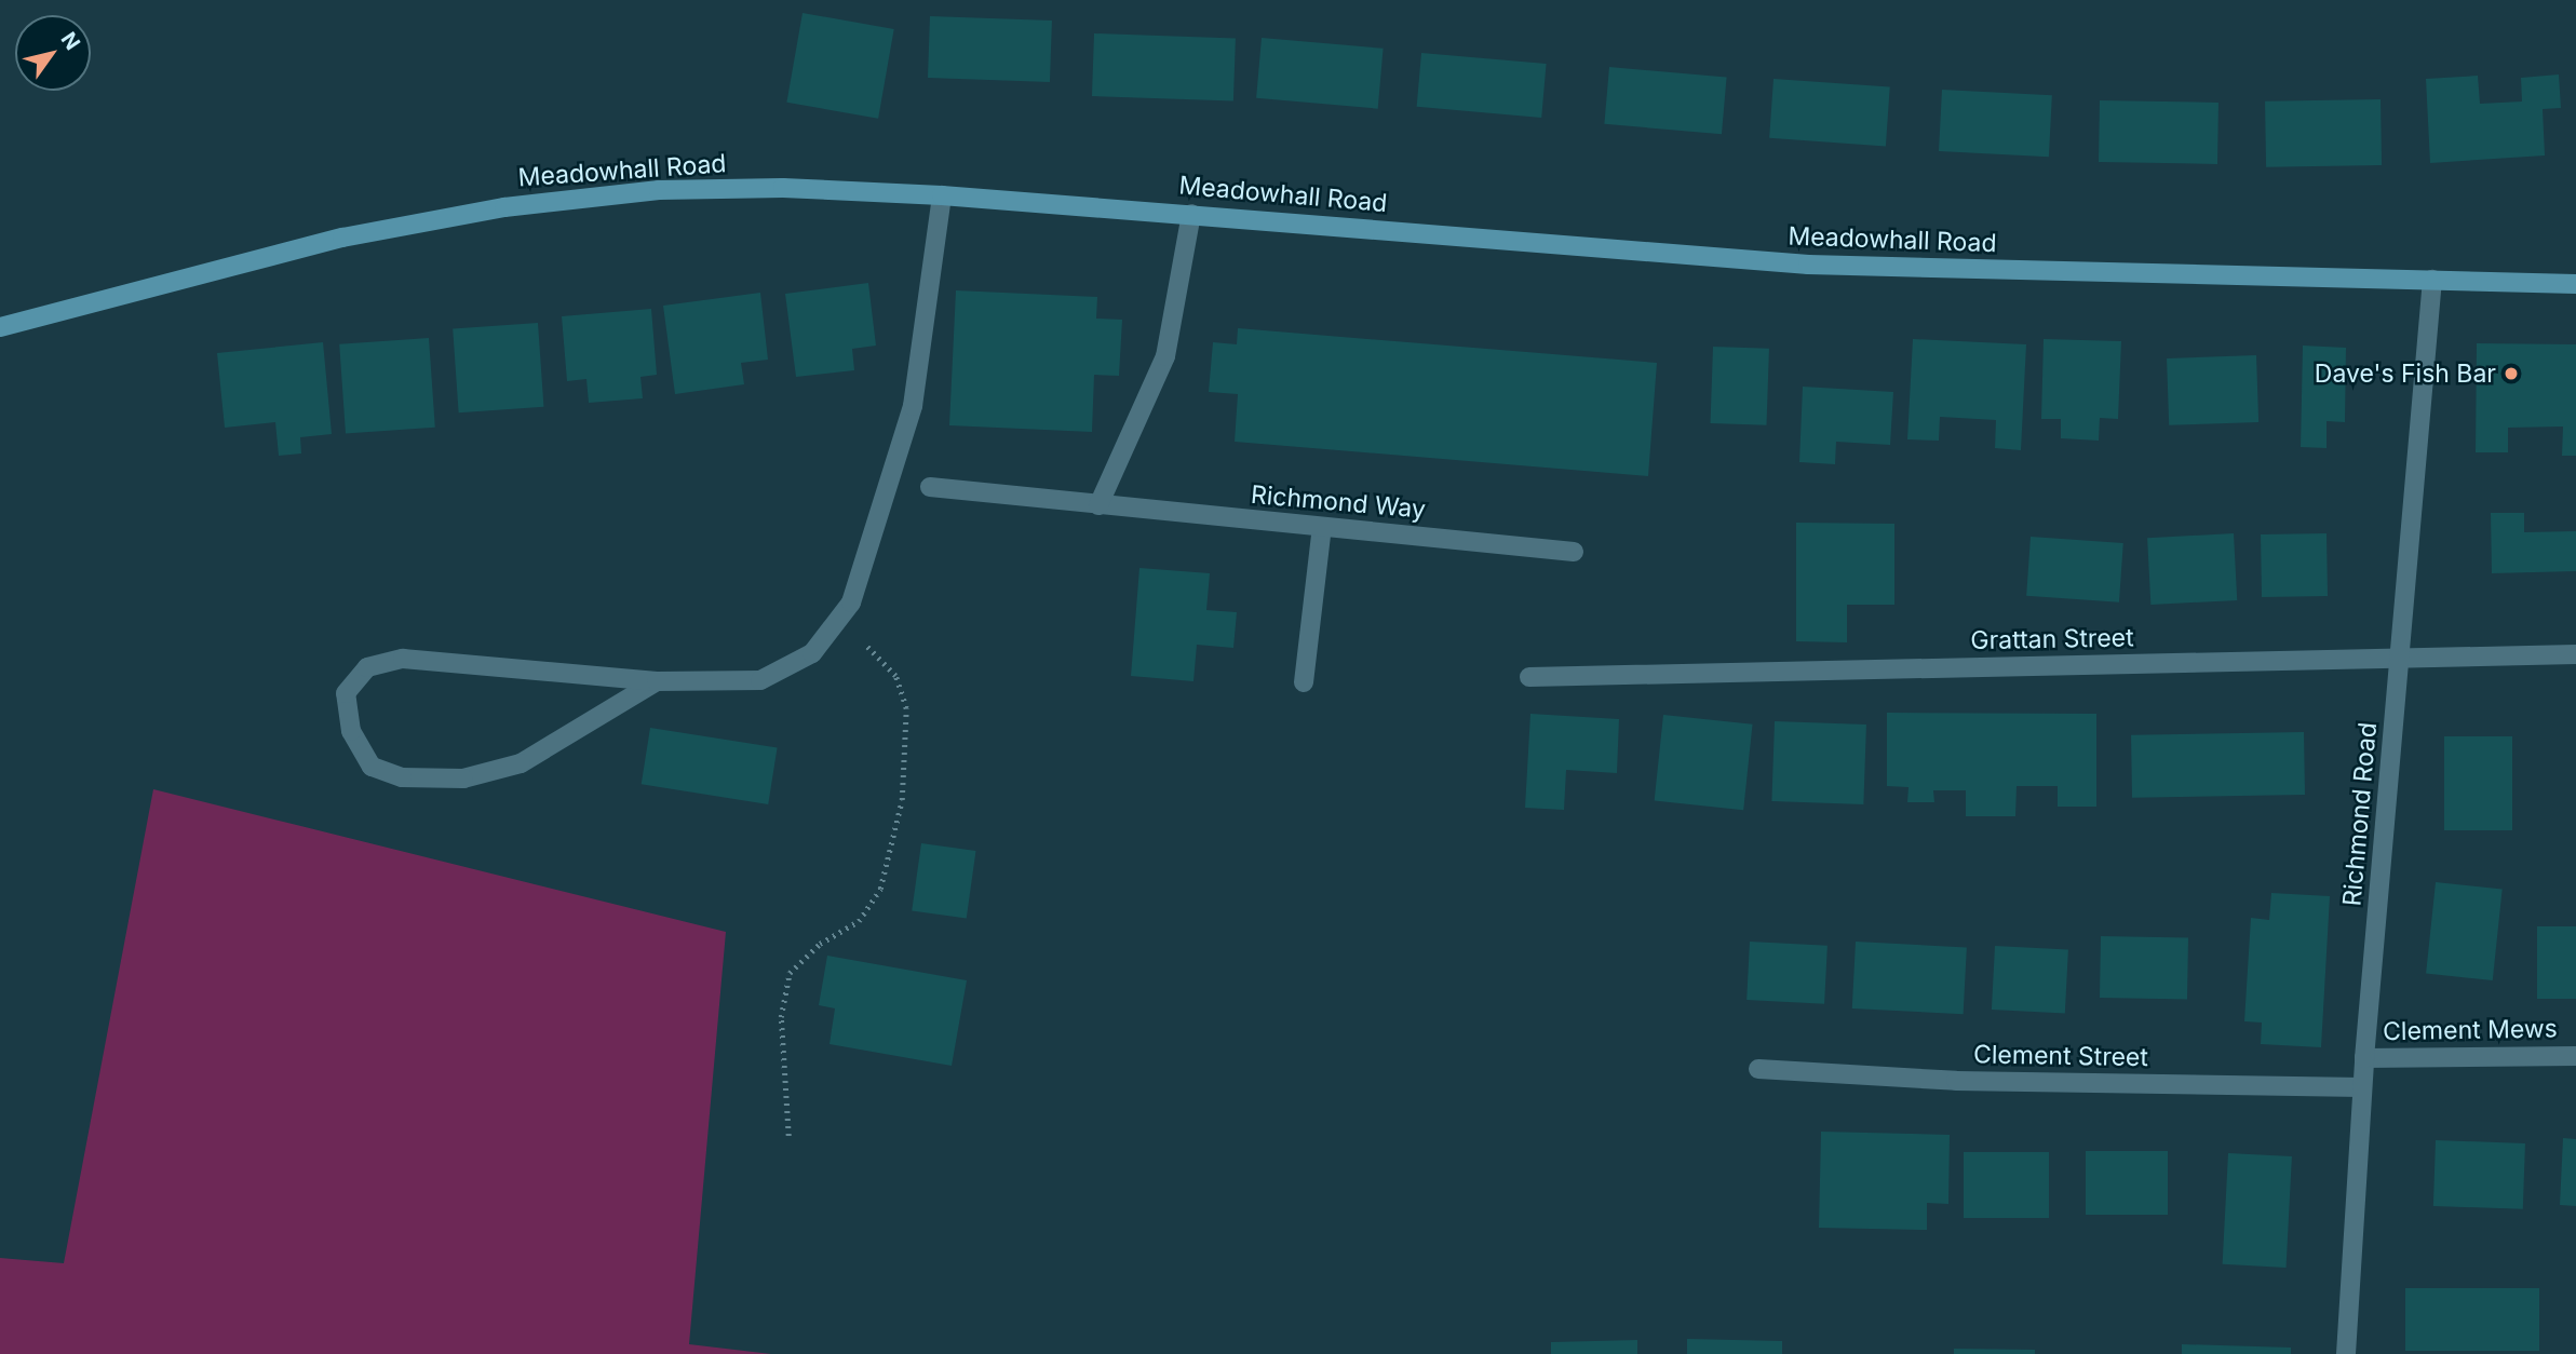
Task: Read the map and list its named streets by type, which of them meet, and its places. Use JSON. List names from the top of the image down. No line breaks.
{"streets":{"street":["Meadowhall Road","Richmond Way","Grattan Street","Richmond Road","Clement Mews","Clement Street"]},"crossings":[["Meadowhall Road","Richmond Road"],["Grattan Street","Richmond Road"],["Richmond Road","Clement Mews"],["Richmond Road","Clement Street"]],"places":["Dave's Fish Bar"],"north":"top right"}
